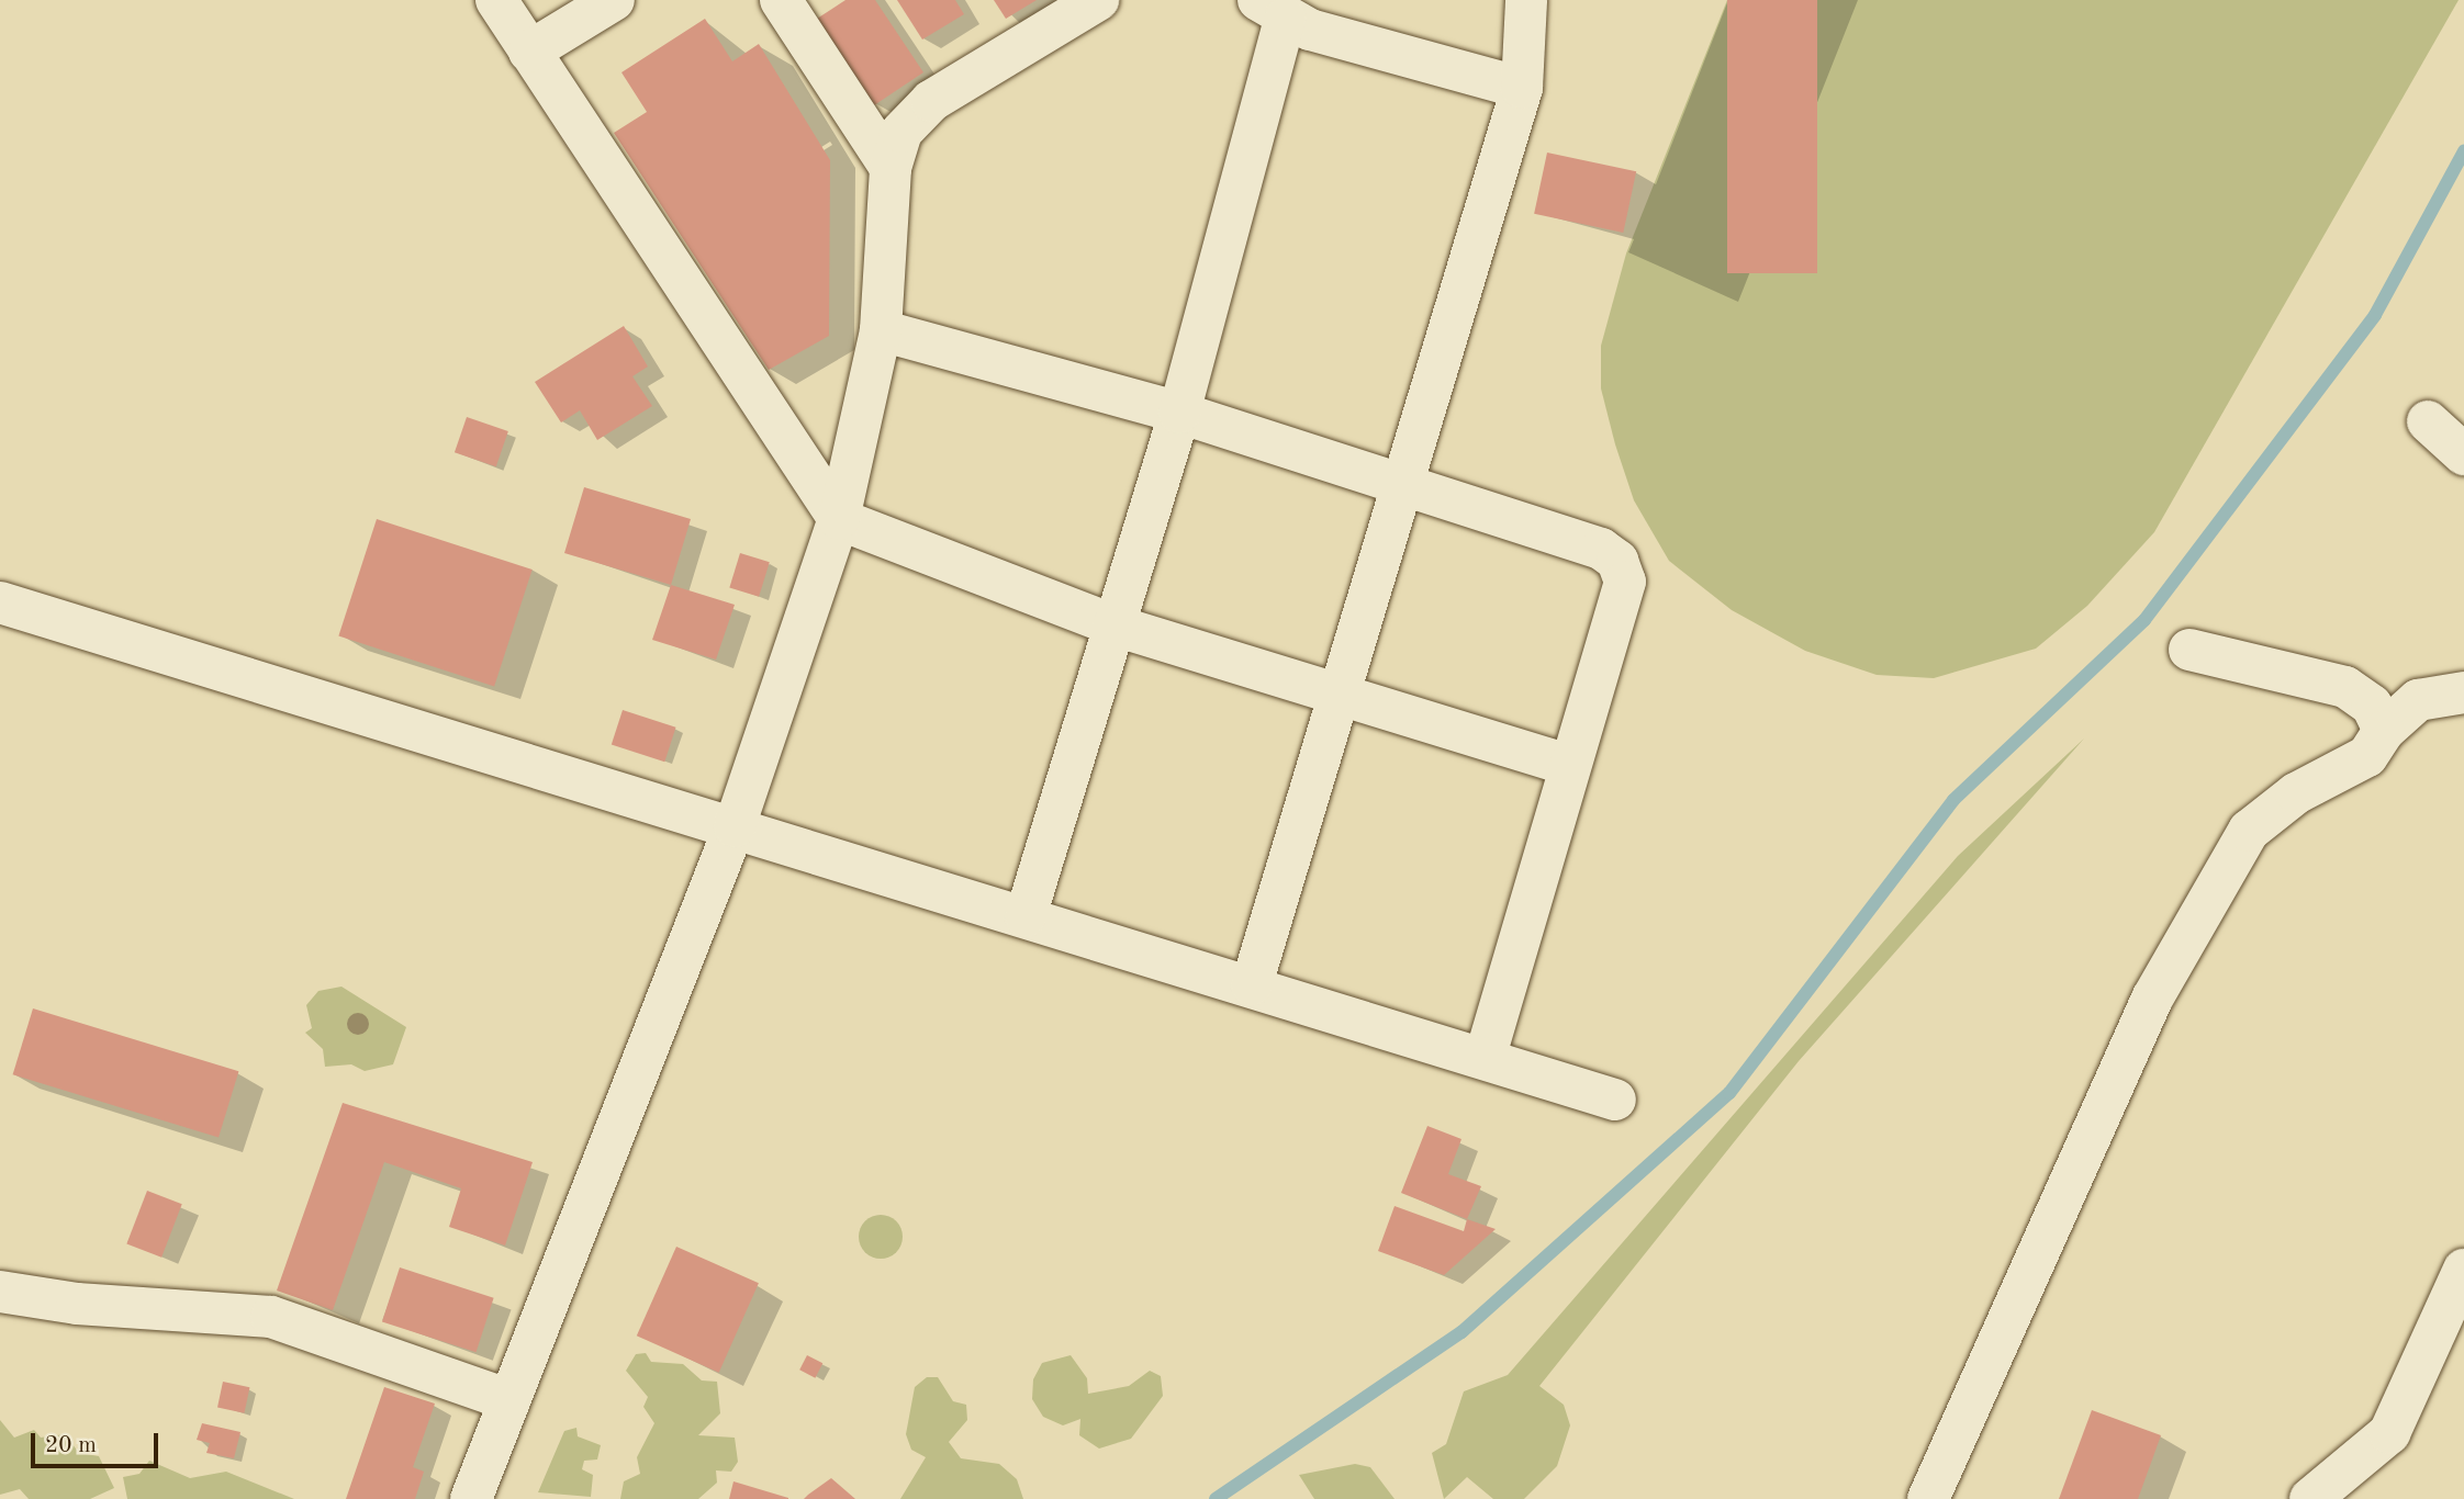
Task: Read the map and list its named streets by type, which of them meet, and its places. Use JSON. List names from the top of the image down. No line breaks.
{"scale_bar":"20 m"}
